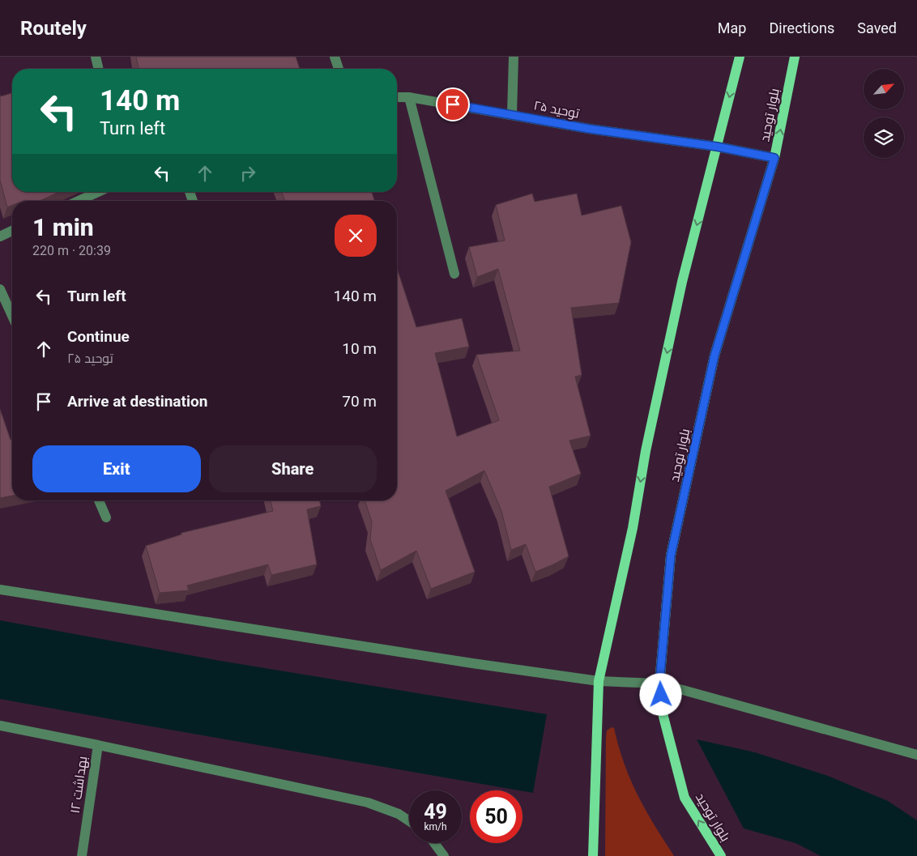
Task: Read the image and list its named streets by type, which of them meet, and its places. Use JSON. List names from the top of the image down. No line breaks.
{"streets":{"main road":["بلوار توحید"],"street":["توحید ۲۵","بهداشت ۱۲"]},"crossings":[["توحید ۲۵","بلوار توحید"]],"north":"top right","page":{"header":"Routely","nav":["Map","Directions","Saved"],"turn":["140 m","Turn left"],"heading":["1 min","220 m · 20:39"],"list":[{"name":"Turn left","value":"140 m"},{"name":"Continue","note":"توحید ۲۵","value":"10 m"},{"name":"Arrive at destination","value":"70 m"}],"buttons":["Exit","Share"],"speed":"49 km/h","limit":"50"}}
